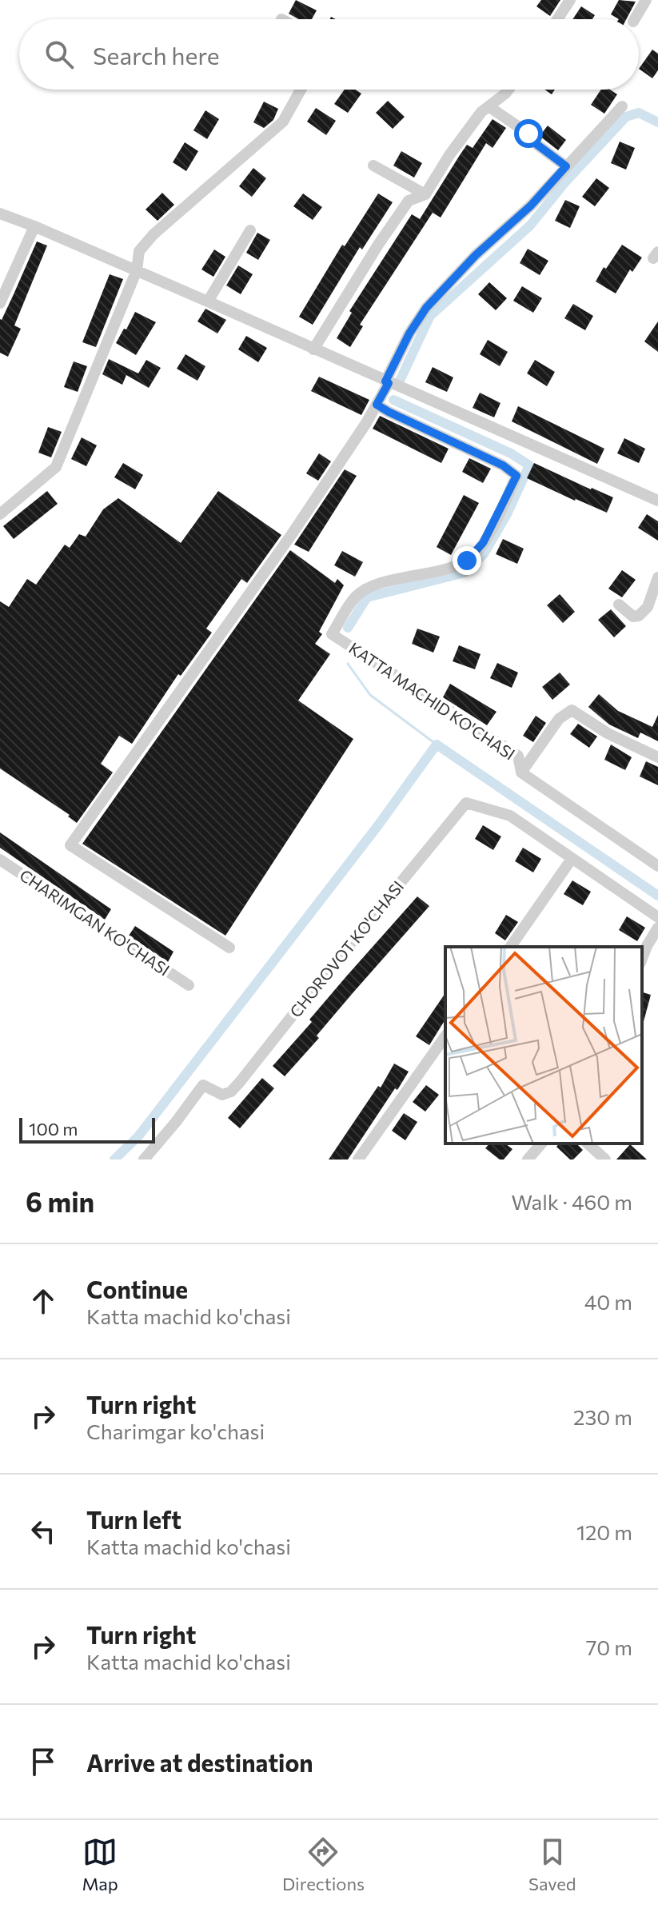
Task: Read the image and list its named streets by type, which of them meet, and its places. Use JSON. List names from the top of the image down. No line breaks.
{"streets":{"street":["KATTA MACHID KO'CHASI","CHARIMGAN KO'CHASI","CHOROVOT KO'CHASI"]},"scale_bar":"100 m","page":{"search":"Search here","scale":"100 m","heading":["6 min","Walk · 460 m"],"list":[["Continue","Katta machid ko'chasi","40 m"],["Turn right","Charimgar ko'chasi","230 m"],["Turn left","Katta machid ko'chasi","120 m"],["Turn right","Katta machid ko'chasi","70 m"],"Arrive at destination"],"nav":["Map","Directions","Saved"]}}
